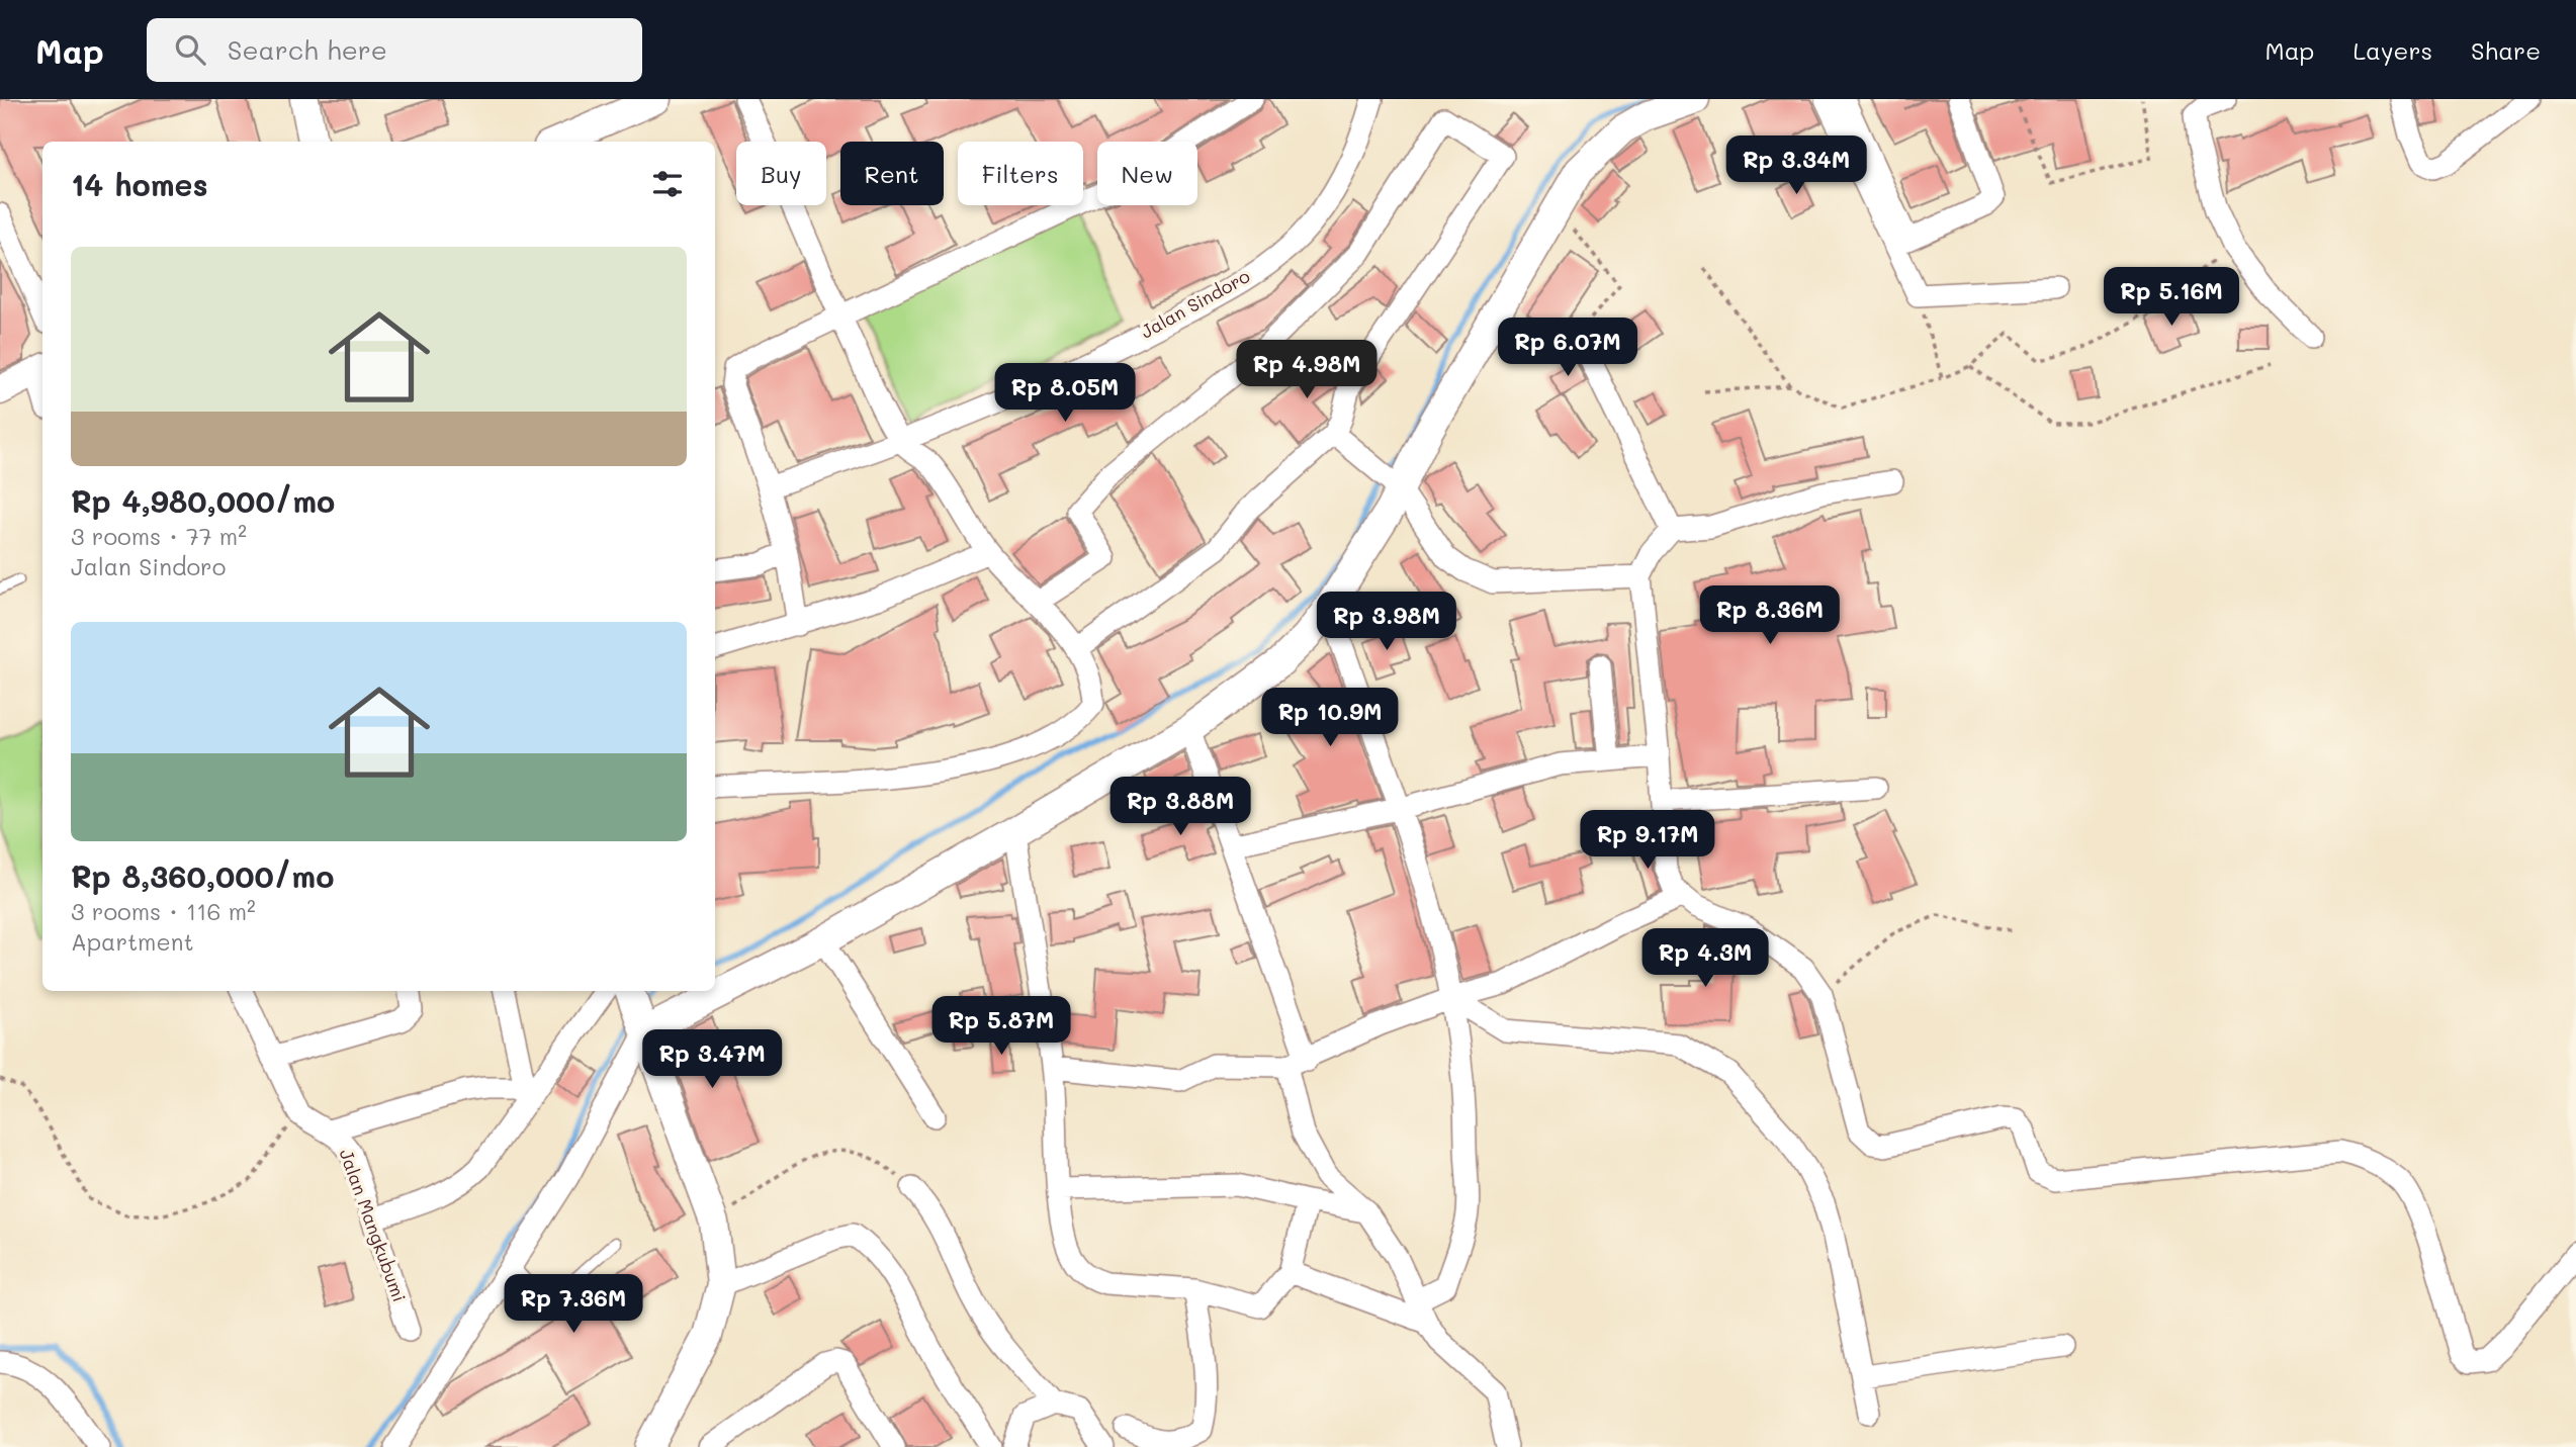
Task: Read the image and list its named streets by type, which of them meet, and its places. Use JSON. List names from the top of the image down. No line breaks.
{"streets":{"street":["Jalan Sindoro","Jalan Mangkubumi"]},"page":{"header":"Map","search":"Search here","nav":["Map","Layers","Share"],"price":["Rp 3.34M","Rp 5.16M","Rp 6.07M","Rp 4.98M","Rp 8.05M","Rp 8.36M","Rp 3.98M","Rp 10.9M","Rp 3.88M","Rp 9.17M","Rp 4.3M","Rp 5.87M","Rp 3.47M","Rp 7.36M"],"chip":["Buy","Rent","Filters","New"],"heading":"14 homes","list":[{"name":"Rp 4,980,000/mo","note":"3 rooms · 77 m² · Jalan Sindoro"},{"name":"Rp 8,360,000/mo","note":"3 rooms · 116 m² · Apartment"}]}}
